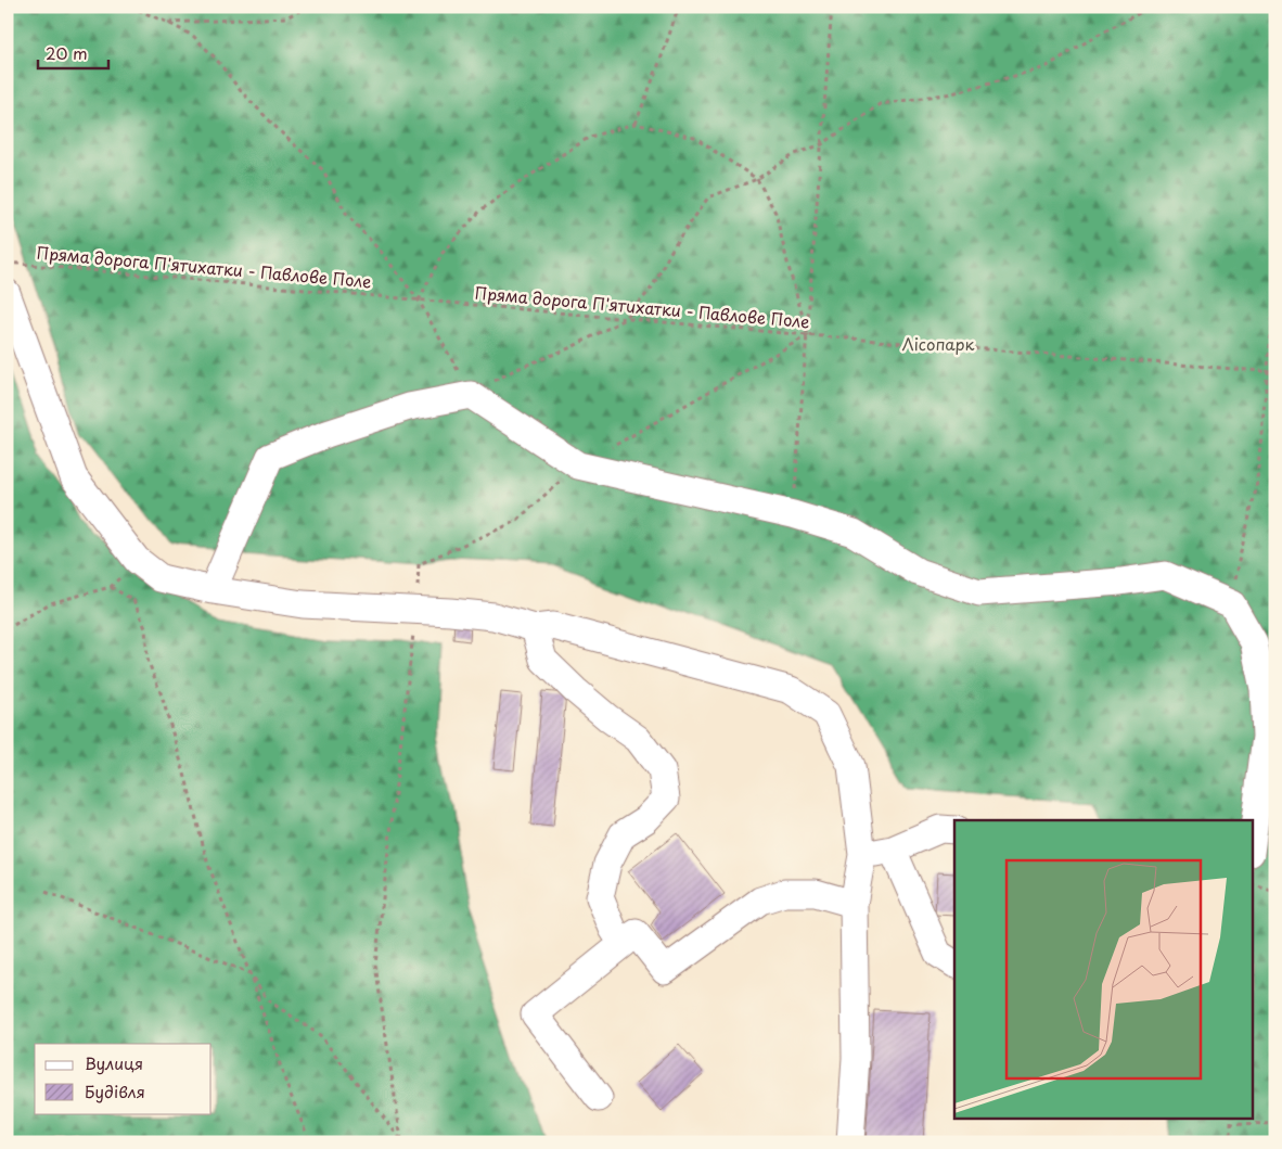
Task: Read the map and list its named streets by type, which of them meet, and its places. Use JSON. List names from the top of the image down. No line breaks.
{"streets":{"path":["Пряма дорога П'ятихатки - Павлове Поле"]},"parks":["Лісопарк"],"legend":["Вулиця","Будівля"],"scale_bar":"20 m"}
